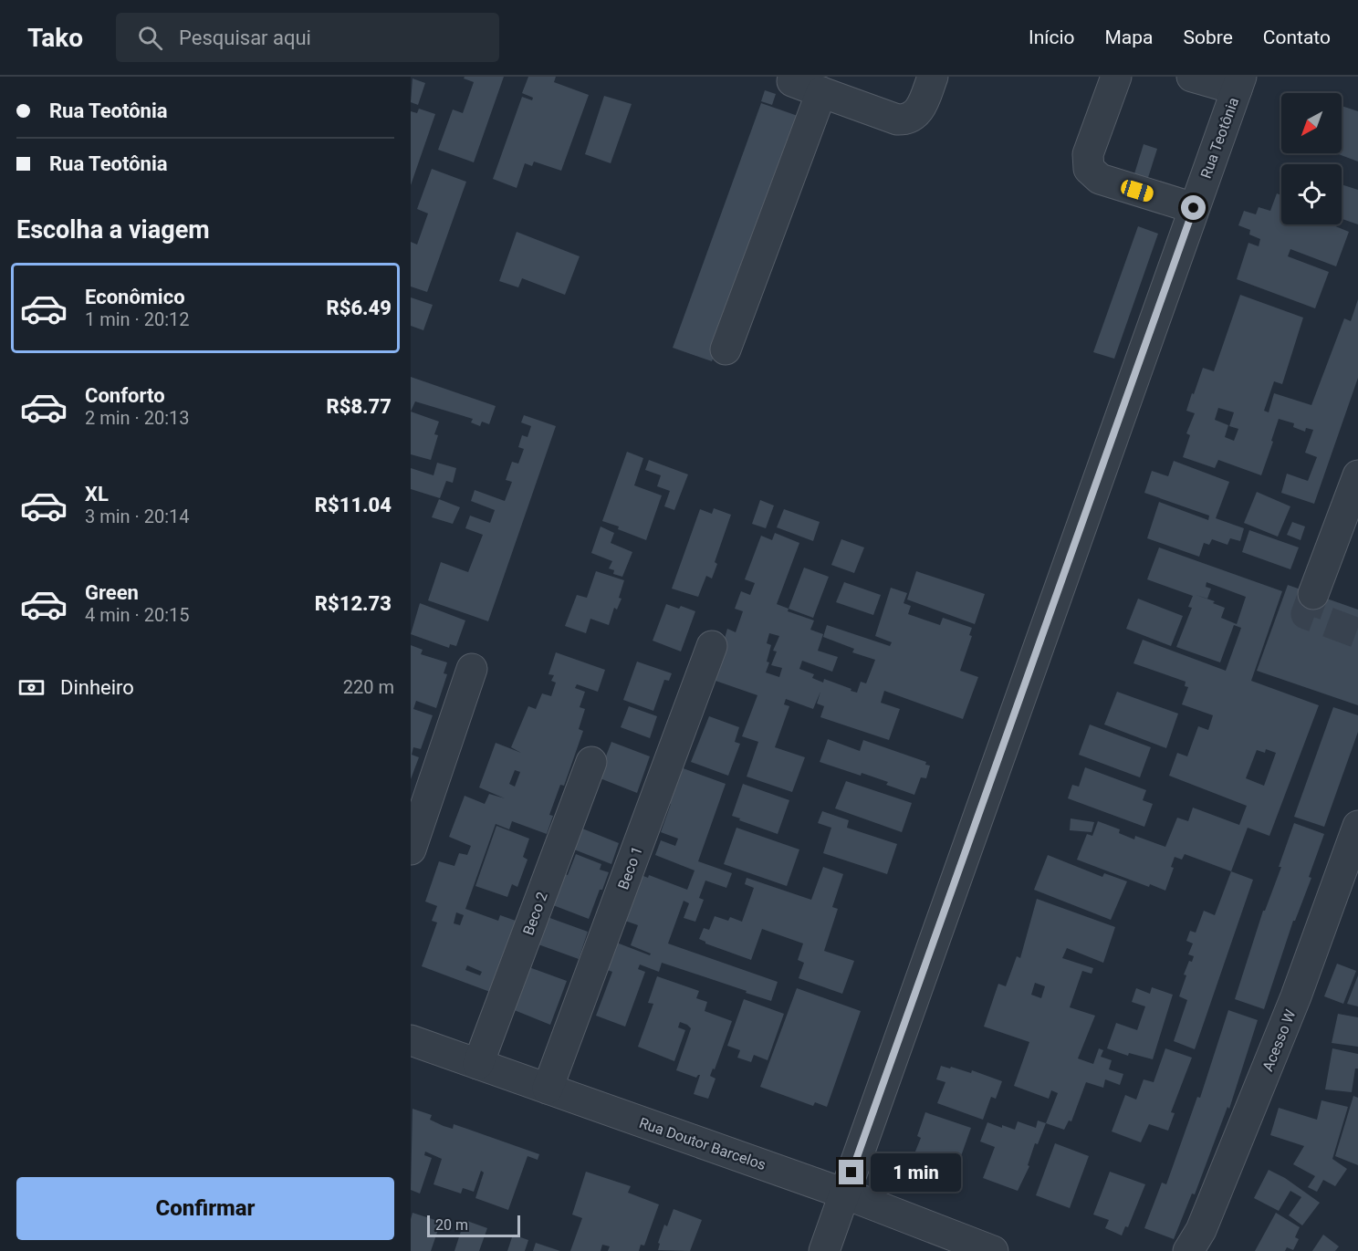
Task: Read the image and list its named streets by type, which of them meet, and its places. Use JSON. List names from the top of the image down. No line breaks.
{"streets":{"street":["Rua Teotônia","Beco 1","Beco 2","Acesso W","Rua Doutor Barcelos"]},"crossings":[["Rua Teotônia","Rua Doutor Barcelos"],["Beco 1","Rua Doutor Barcelos"],["Beco 2","Rua Doutor Barcelos"]],"scale_bar":"20 m","north":"bottom left","page":{"header":"Tako","search":"Pesquisar aqui","nav":["Início","Mapa","Sobre","Contato"],"banner":["Rua Teotônia","Rua Teotônia"],"heading":"Escolha a viagem","list":[{"name":"Econômico","note":"1 min · 20:12","value":"R$6.49"},{"name":"Conforto","note":"2 min · 20:13","value":"R$8.77"},{"name":"XL","note":"3 min · 20:14","value":"R$11.04"},{"name":"Green","note":"4 min · 20:15","value":"R$12.73"}],"pay":["Dinheiro","220 m"],"bubble":"1 min","buttons":"Confirmar","scale":"20 m"}}
